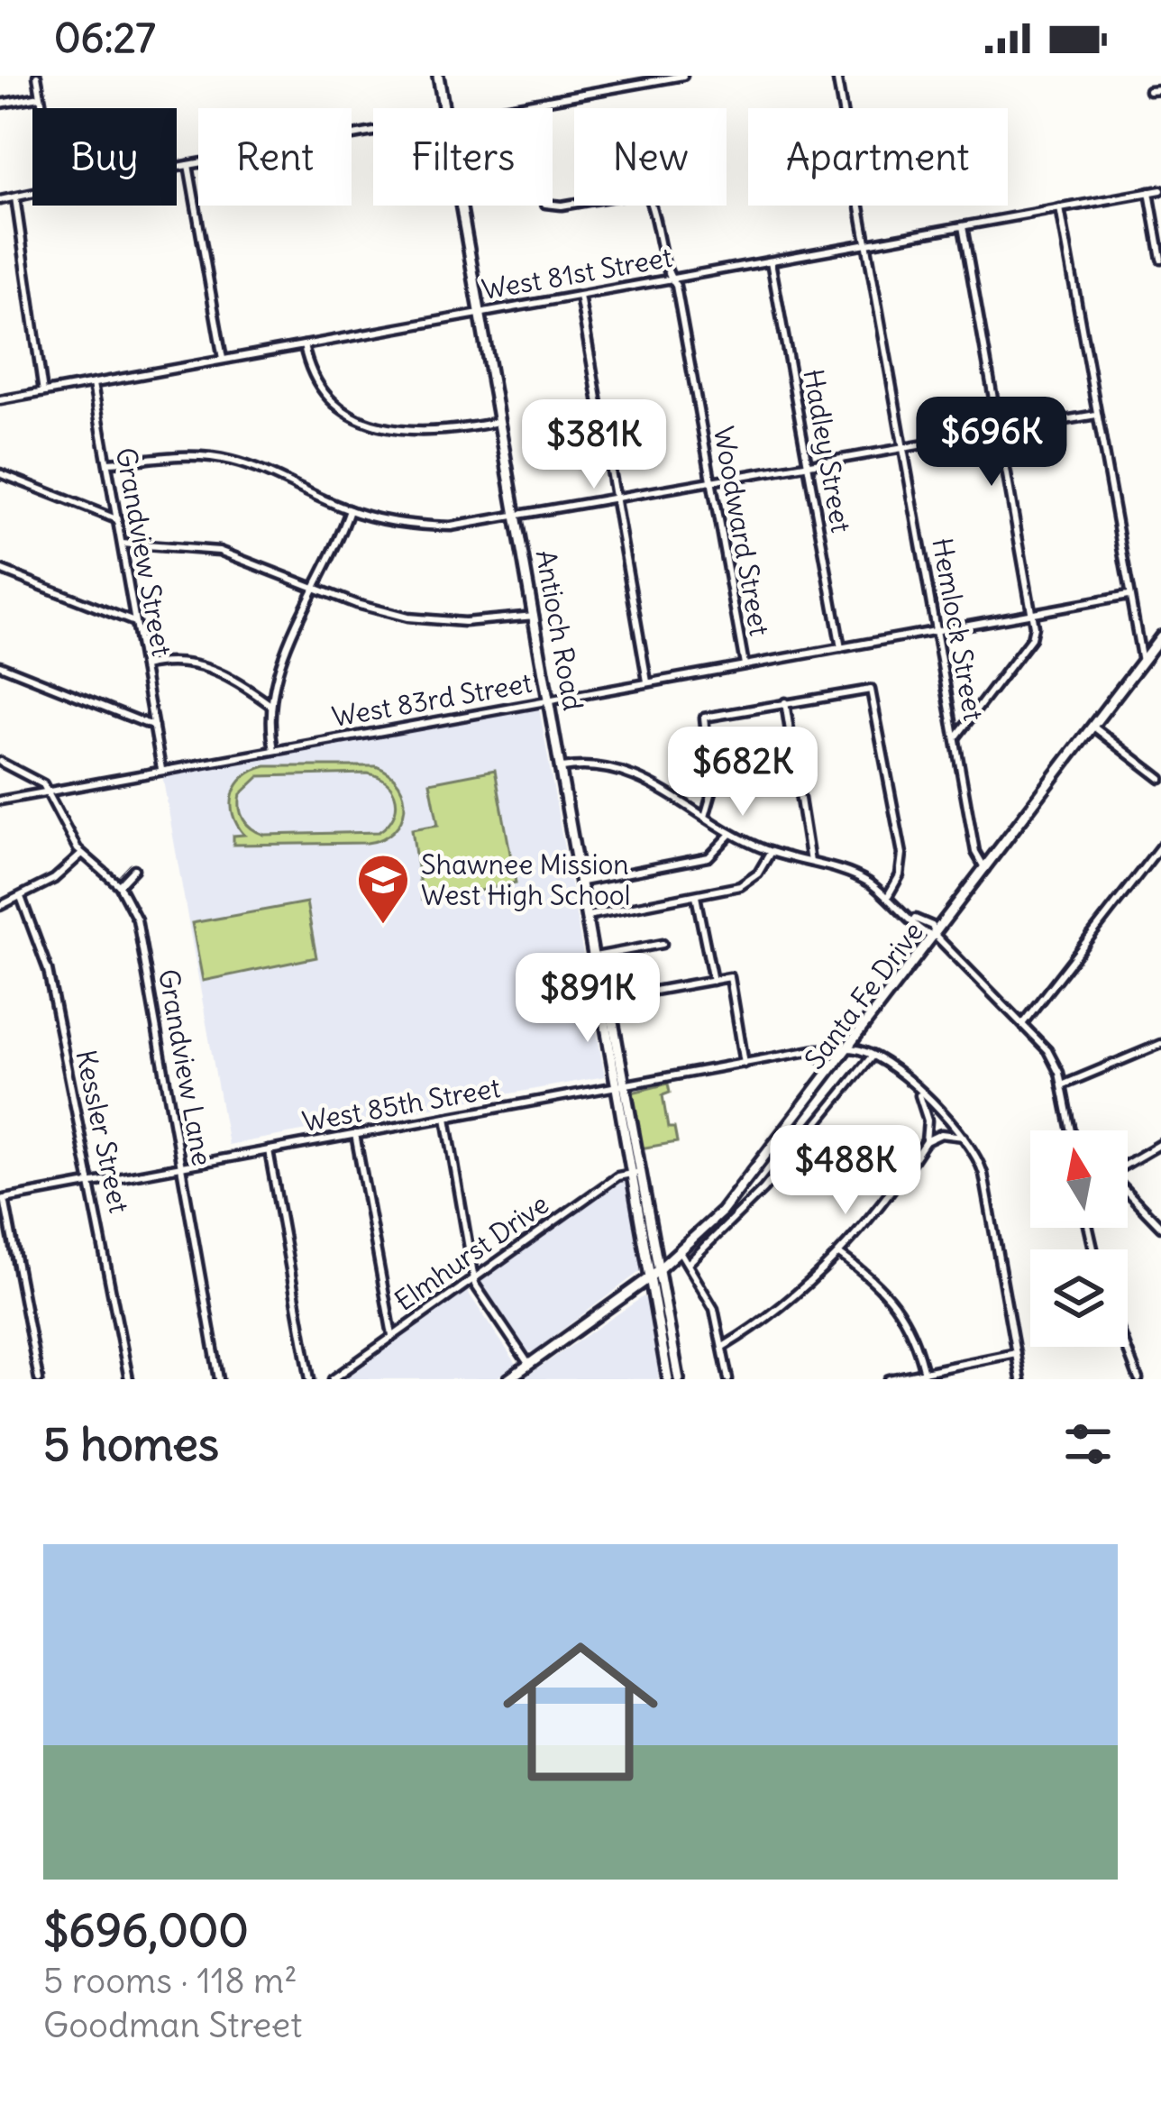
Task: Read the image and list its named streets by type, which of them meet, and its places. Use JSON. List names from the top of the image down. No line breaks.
{"streets":{"main road":["Antioch Road","Santa Fe Drive"],"street":["West 81st Street","Hadley Street","Woodward Street","Grandview Street","Hemlock Street","West 83rd Street","Grandview Lane","West 85th Street","Kessler Street","Elmhurst Drive"]},"crossings":[["West 81st Street","Hadley Street"],["West 81st Street","Woodward Street"],["West 81st Street","Grandview Street"],["West 81st Street","Hemlock Street"],["West 81st Street","Antioch Road"],["Hadley Street","West 83rd Street"],["Woodward Street","West 83rd Street"],["Hemlock Street","West 83rd Street"],["Hemlock Street","Santa Fe Drive"],["Antioch Road","West 83rd Street"],["Antioch Road","Santa Fe Drive"],["Antioch Road","West 85th Street"],["Antioch Road","Elmhurst Drive"],["West 83rd Street","Grandview Lane"],["Santa Fe Drive","West 85th Street"],["Grandview Lane","West 85th Street"],["West 85th Street","Kessler Street"]],"places":{"school or university":["Shawnee Mission West High School"]},"north":"top","page":{"status":"06:27","chip":["Buy","Rent","Filters","New","Apartment"],"price":["$696K","$381K","$682K","$891K","$488K"],"heading":"5 homes","list":[{"name":"$696,000","note":"5 rooms · 118 m² · Goodman Street"}]}}
